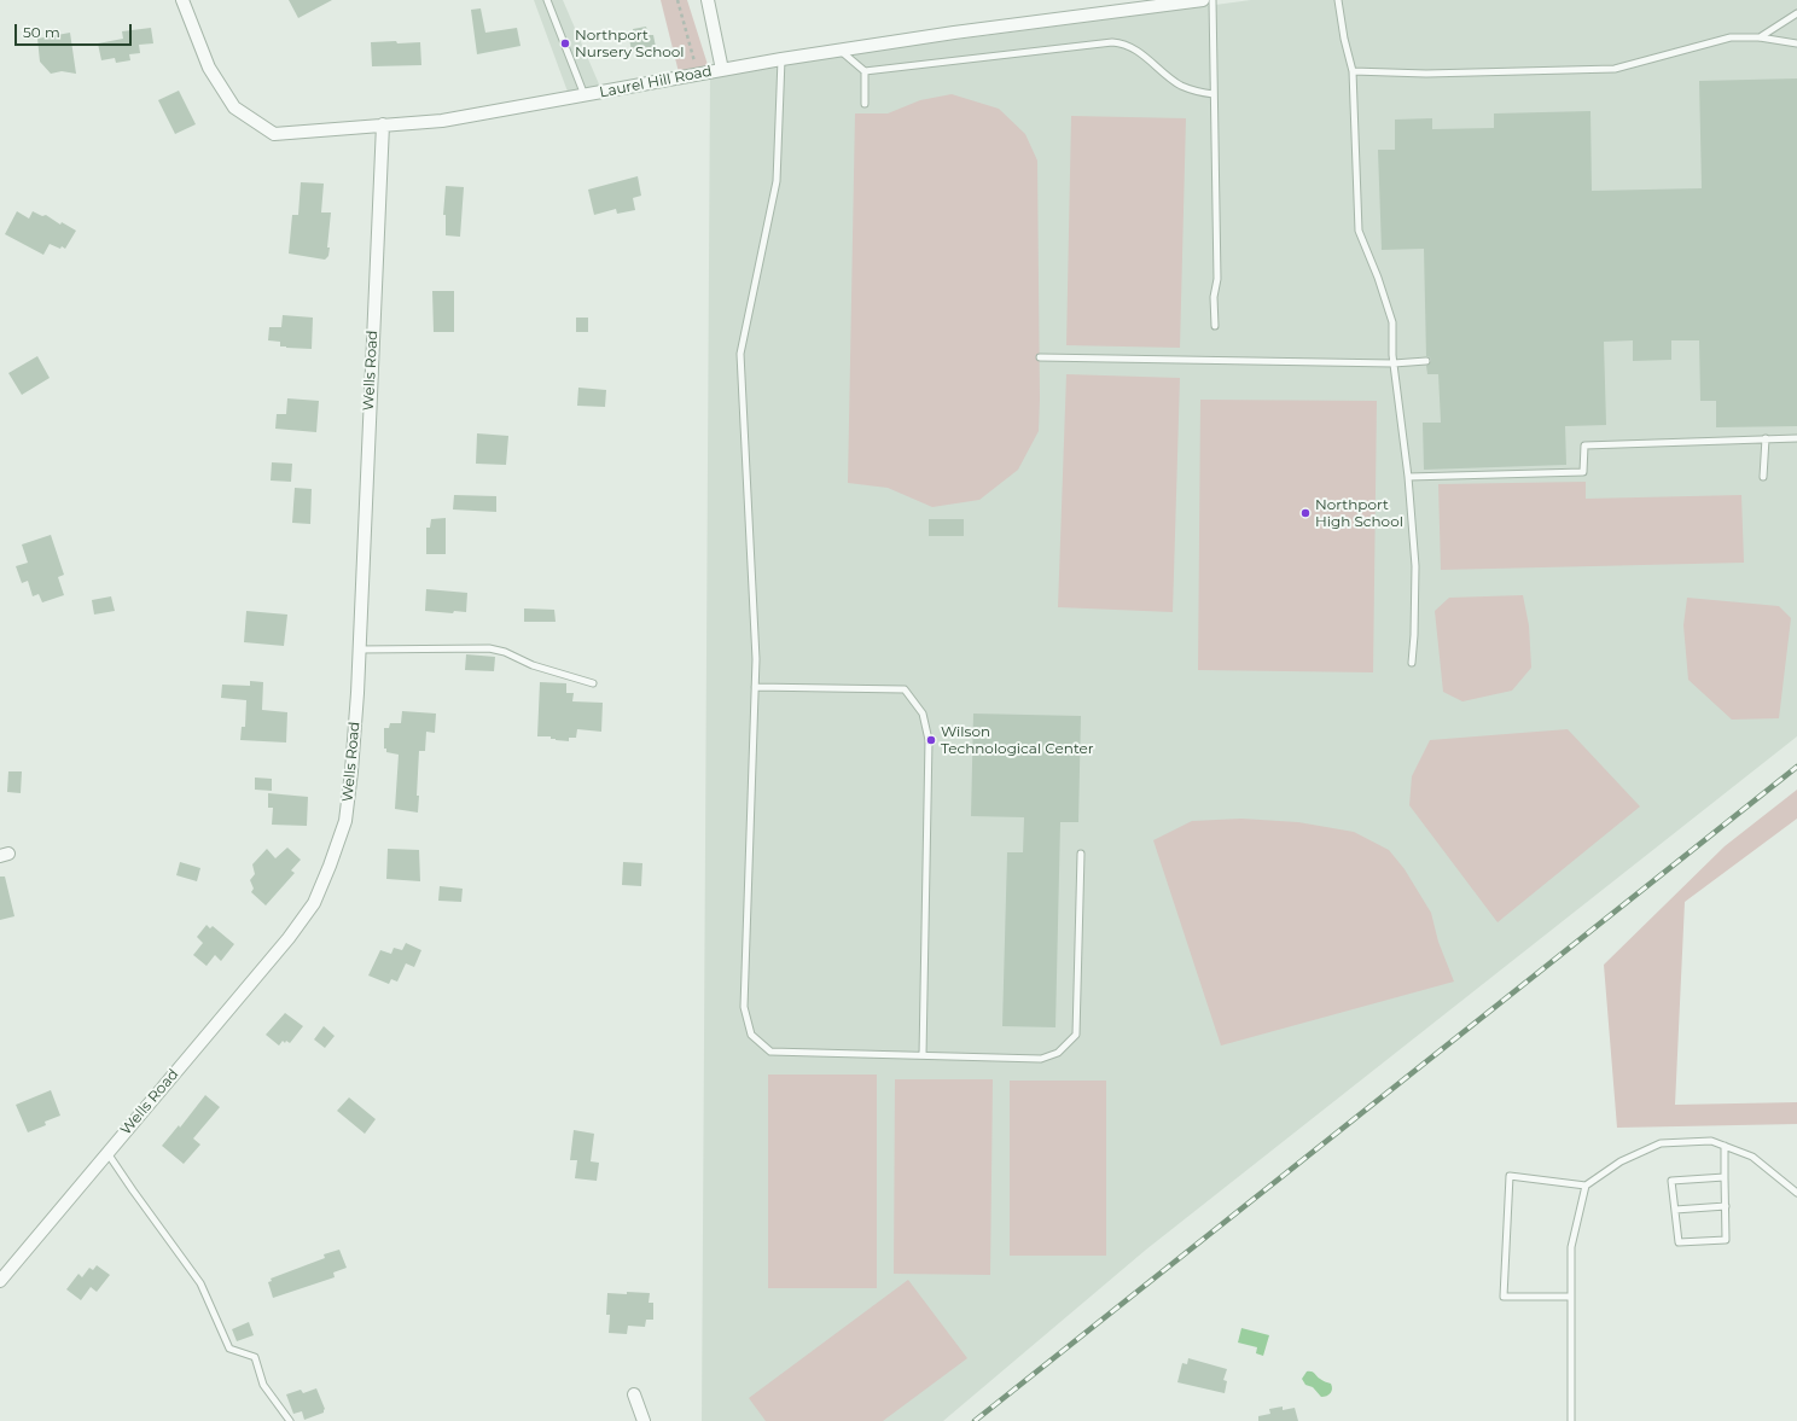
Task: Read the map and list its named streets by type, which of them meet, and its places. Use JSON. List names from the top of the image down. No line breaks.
{"streets":{"street":["Laurel Hill Road","Wells Road"]},"crossings":[["Laurel Hill Road","Wells Road"]],"places":["Northport Nursery School","Northport High School","Wilson Technological Center"],"scale_bar":"50 m"}
